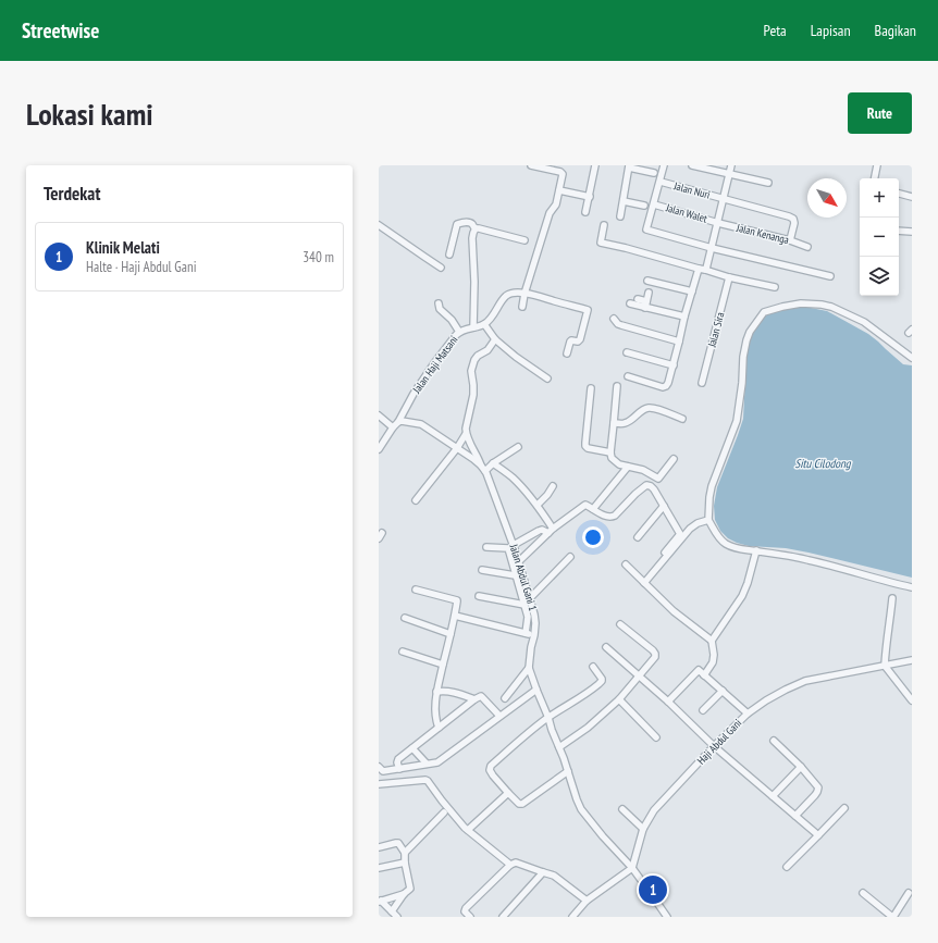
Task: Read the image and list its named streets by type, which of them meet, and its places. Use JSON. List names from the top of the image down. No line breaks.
{"streets":{"street":["Jalan Nuri","Jalan Walet","Jalan Kenanga","Jalan Sira","Jalan Haji Matsani","Jalan Abdul Gani 1","Haji Abdul Gani"]},"crossings":[["Jalan Nuri","Jalan Kenanga"],["Jalan Walet","Jalan Kenanga"],["Jalan Abdul Gani 1","Haji Abdul Gani"]],"water":["Situ Cilodong"],"north":"bottom right","page":{"header":"Streetwise","nav":["Peta","Lapisan","Bagikan"],"buttons":"Rute","title":"Lokasi kami","heading":"Terdekat","map_buttons":["+","−"],"list":[{"mark":"1","name":"Klinik Melati","note":"Halte · Haji Abdul Gani","value":"340 m"}],"pins":"1"}}
